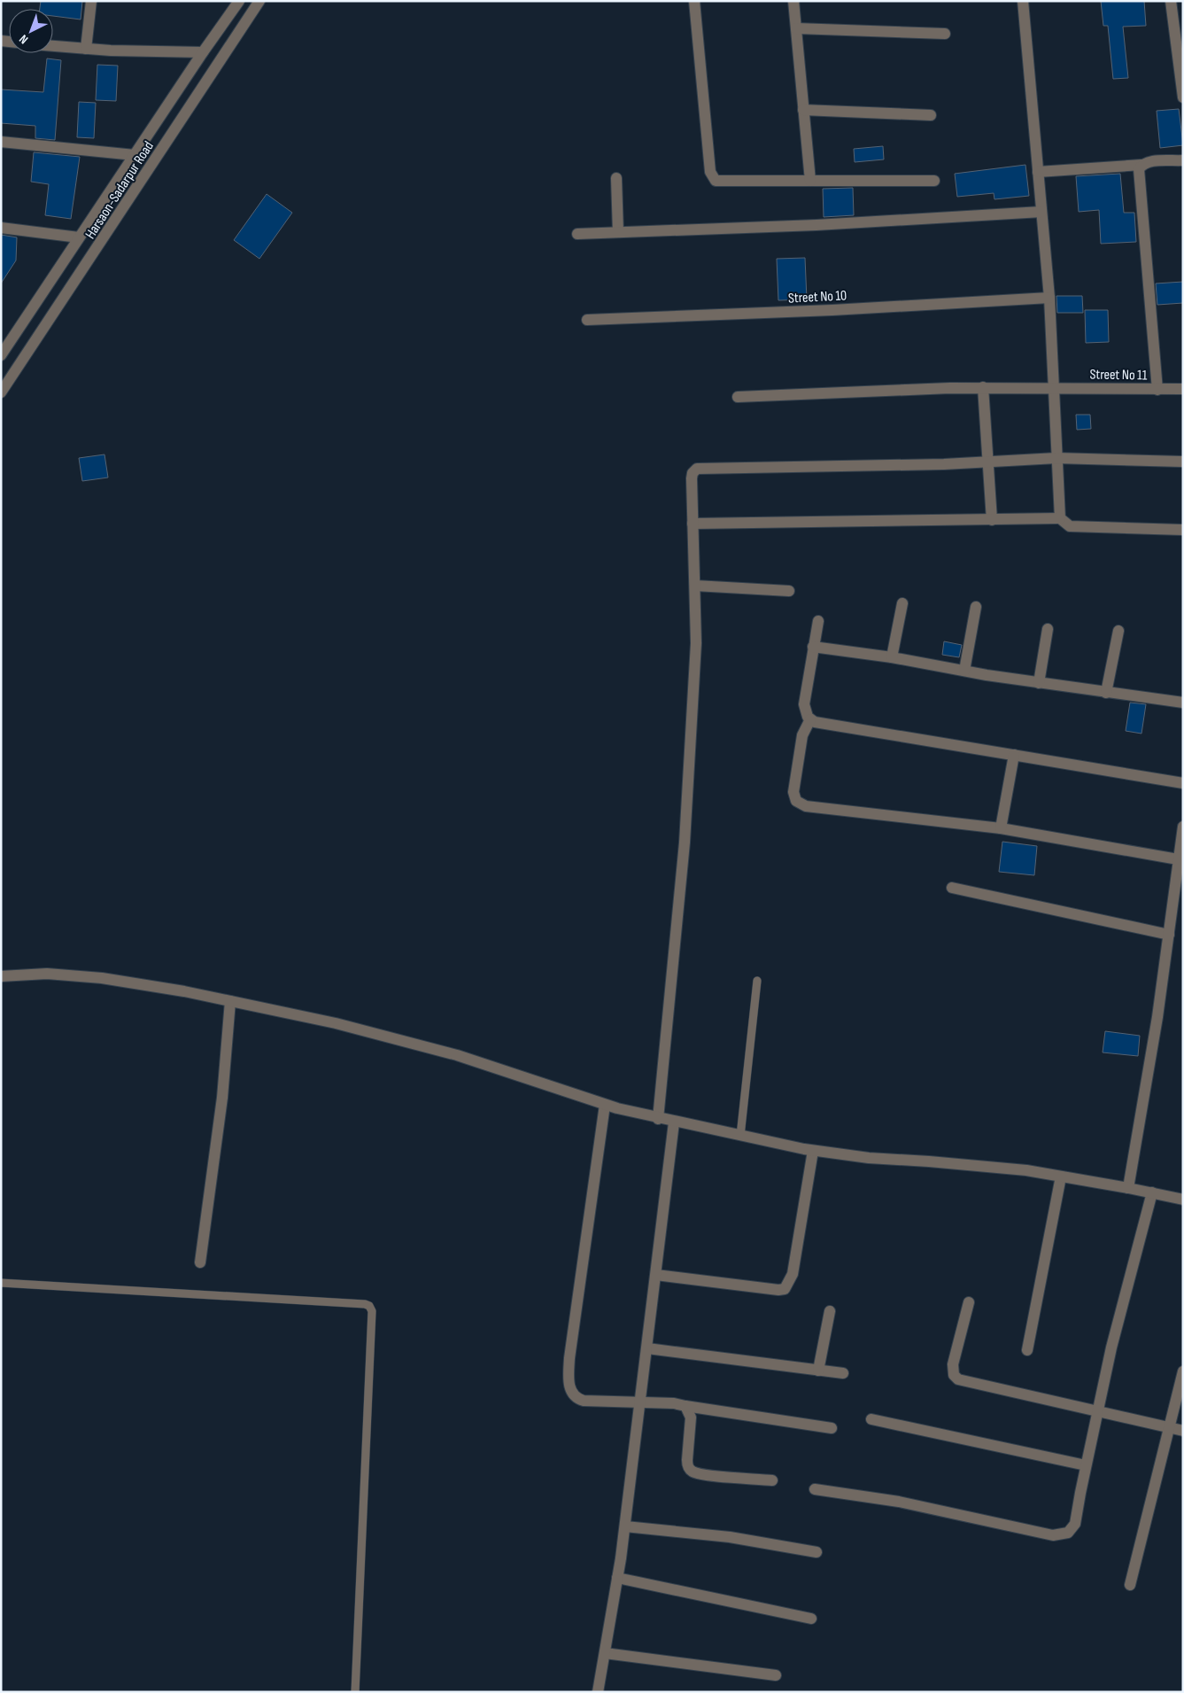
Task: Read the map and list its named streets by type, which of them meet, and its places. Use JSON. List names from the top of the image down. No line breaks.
{"streets":{"street":["Harsaon-Sadarpur Road","Street No 10","Street No 11"]},"north":"bottom left"}
